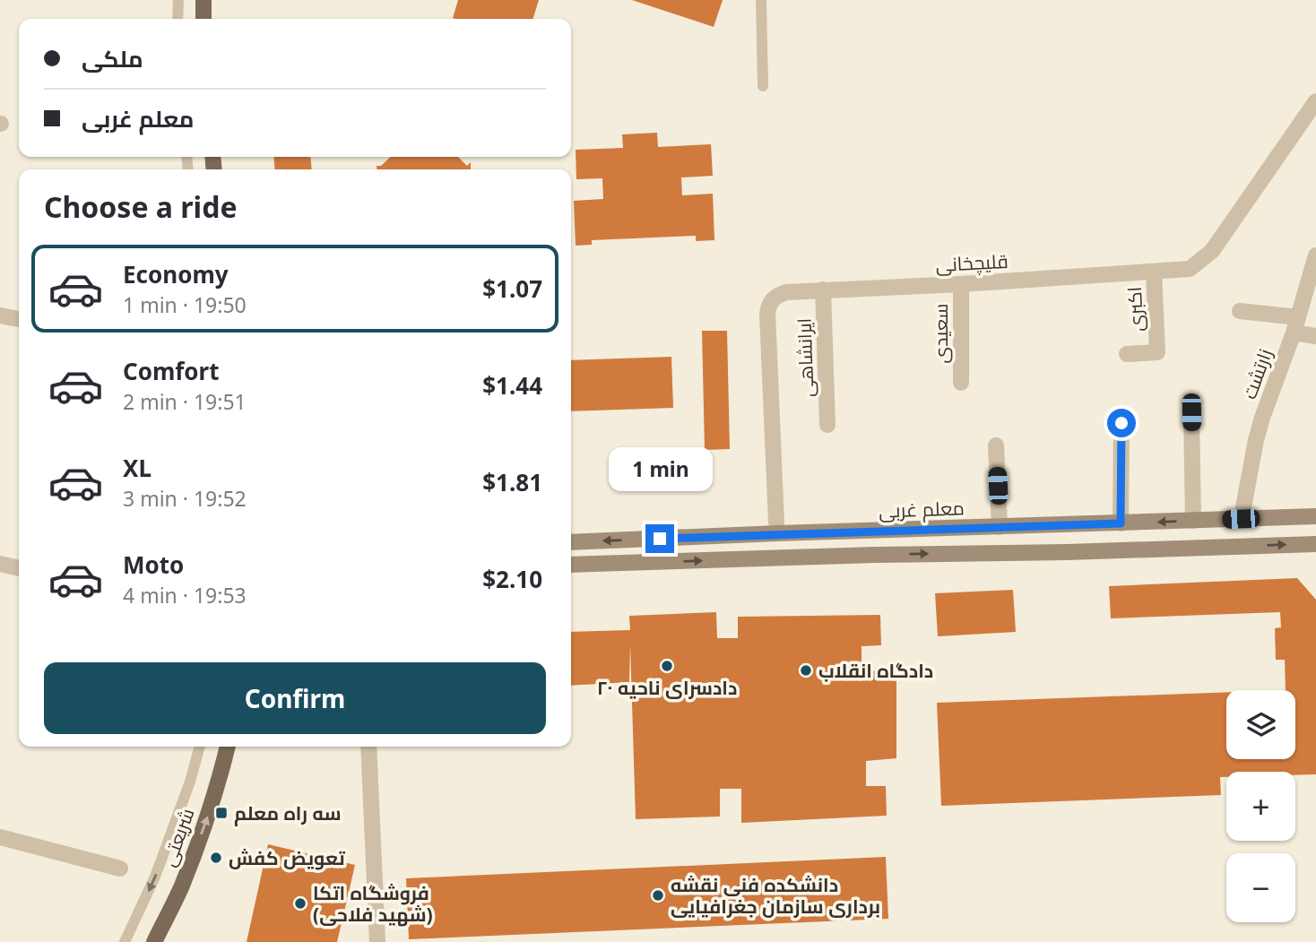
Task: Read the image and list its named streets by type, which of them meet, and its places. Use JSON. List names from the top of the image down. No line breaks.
{"streets":{"main road":["معلم غربی","شریعتی"],"street":["قلیچخانی","اکبری","سعیدی","ایرانشاهی","زارتشت"]},"crossings":[["قلیچخانی","اکبری"],["قلیچخانی","سعیدی"],["قلیچخانی","ایرانشاهی"]],"one_way":["شریعتی"],"places":{"other":["دادسرای ناحیه ۲۰","دادگاه انقلاب","تعویض کفش","دانشکده فنی نقشه برداری سازمان جغرافیایی","فروشگاه اتکا (شهید فلاحی)"],"transit":["سه راه معلم"]},"page":{"banner":["ملکی","معلم غربی"],"heading":"Choose a ride","list":[{"name":"Economy","note":"1 min · 19:50","value":"$1.07"},{"name":"Comfort","note":"2 min · 19:51","value":"$1.44"},{"name":"XL","note":"3 min · 19:52","value":"$1.81"},{"name":"Moto","note":"4 min · 19:53","value":"$2.10"}],"bubble":"1 min","buttons":"Confirm","map_buttons":["+","−"]}}
